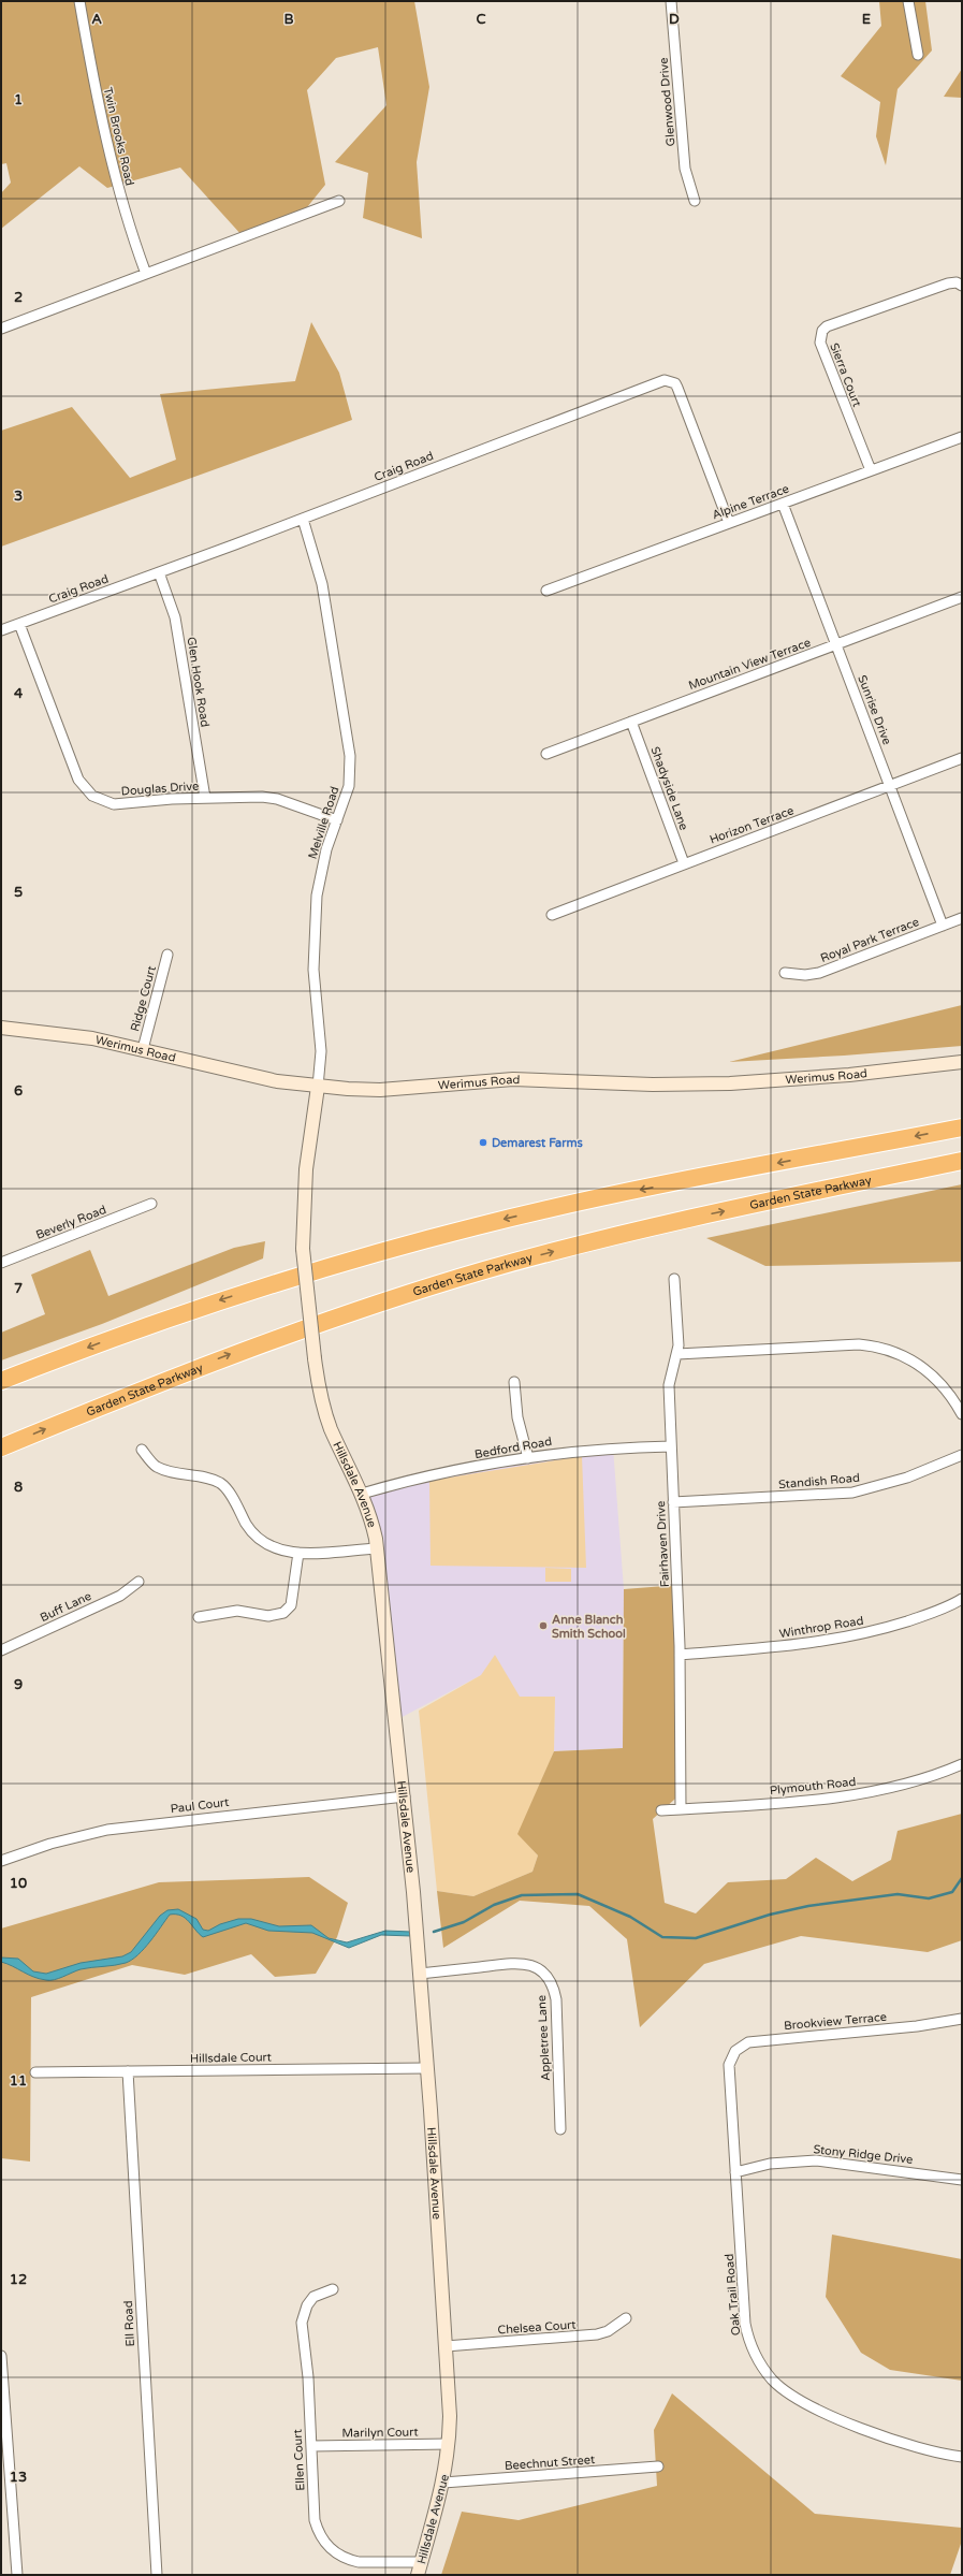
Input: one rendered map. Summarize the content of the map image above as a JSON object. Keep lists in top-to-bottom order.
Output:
{
  "streets": {
    "highway": ["Garden State Parkway"],
    "street": [
      "Glenwood Drive",
      "Twin Brooks Road",
      "Sierra Court",
      "Craig Road",
      "Alpine Terrace",
      "Mountain View Terrace",
      "Glen Hook Road",
      "Sunrise Drive",
      "Douglas Drive",
      "Shadyside Lane",
      "Melville Road",
      "Horizon Terrace",
      "Royal Park Terrace",
      "Ridge Court",
      "Werimus Road",
      "Beverly Road",
      "Bedford Road",
      "Standish Road",
      "Hillsdale Avenue",
      "Fairhaven Drive",
      "Buff Lane",
      "Winthrop Road",
      "Plymouth Road",
      "Paul Court",
      "Brookview Terrace",
      "Appletree Lane",
      "Hillsdale Court",
      "Stony Ridge Drive",
      "Oak Trail Road",
      "Ell Road",
      "Chelsea Court",
      "Marilyn Court",
      "Ellen Court",
      "Beechnut Street"
    ]
  },
  "crossings": [
    ["Sierra Court", "Alpine Terrace"],
    ["Craig Road", "Alpine Terrace"],
    ["Craig Road", "Glen Hook Road"],
    ["Craig Road", "Douglas Drive"],
    ["Craig Road", "Melville Road"],
    ["Alpine Terrace", "Sunrise Drive"],
    ["Mountain View Terrace", "Sunrise Drive"],
    ["Mountain View Terrace", "Shadyside Lane"],
    ["Glen Hook Road", "Douglas Drive"],
    ["Sunrise Drive", "Horizon Terrace"],
    ["Sunrise Drive", "Royal Park Terrace"],
    ["Douglas Drive", "Melville Road"],
    ["Shadyside Lane", "Horizon Terrace"],
    ["Melville Road", "Werimus Road"],
    ["Melville Road", "Hillsdale Avenue"],
    ["Ridge Court", "Werimus Road"],
    ["Werimus Road", "Hillsdale Avenue"],
    ["Bedford Road", "Hillsdale Avenue"],
    ["Bedford Road", "Fairhaven Drive"],
    ["Standish Road", "Fairhaven Drive"],
    ["Hillsdale Avenue", "Paul Court"],
    ["Hillsdale Avenue", "Appletree Lane"],
    ["Hillsdale Avenue", "Hillsdale Court"],
    ["Hillsdale Avenue", "Chelsea Court"],
    ["Hillsdale Avenue", "Marilyn Court"],
    ["Hillsdale Avenue", "Ellen Court"],
    ["Hillsdale Avenue", "Beechnut Street"],
    ["Fairhaven Drive", "Winthrop Road"],
    ["Fairhaven Drive", "Plymouth Road"],
    ["Brookview Terrace", "Oak Trail Road"],
    ["Hillsdale Court", "Ell Road"],
    ["Stony Ridge Drive", "Oak Trail Road"],
    ["Marilyn Court", "Ellen Court"]
  ],
  "places": ["Demarest Farms", "Anne Blanch Smith School"],
  "grid": {
    "columns": [
      "A",
      "B",
      "C",
      "D",
      "E"
    ],
    "rows": [
      "1",
      "2",
      "3",
      "4",
      "5",
      "6",
      "7",
      "8",
      "9",
      "10",
      "11",
      "12",
      "13"
    ]
  }
}
